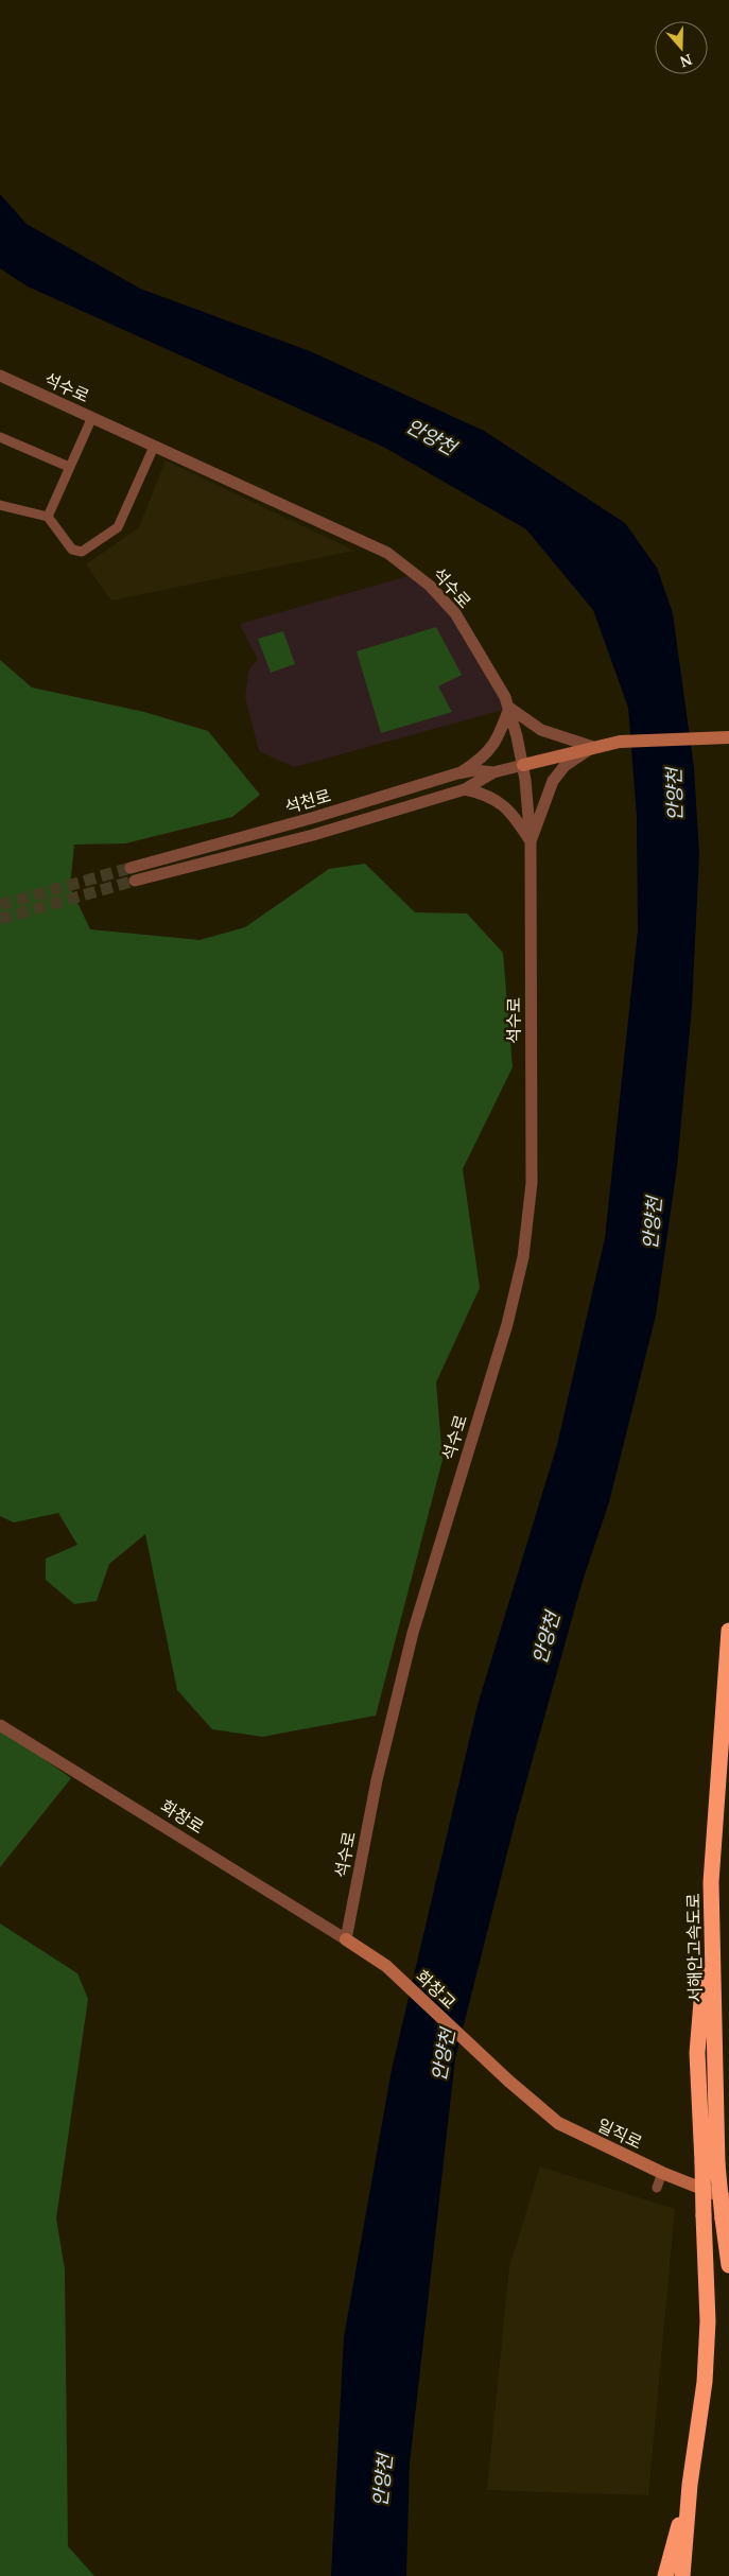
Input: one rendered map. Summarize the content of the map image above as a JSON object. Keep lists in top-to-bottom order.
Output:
{
  "streets": {
    "highway": ["서해안고속도로"],
    "main road": ["석천로", "화창교", "일직로"],
    "street": ["석수로", "화창로"]
  },
  "crossings": [
    ["석수로", "석천로"],
    ["석수로", "화창로"],
    ["석수로", "화창교"],
    ["화창로", "화창교"],
    ["화창교", "일직로"]
  ],
  "water": ["안양천"],
  "north": "bottom"
}
